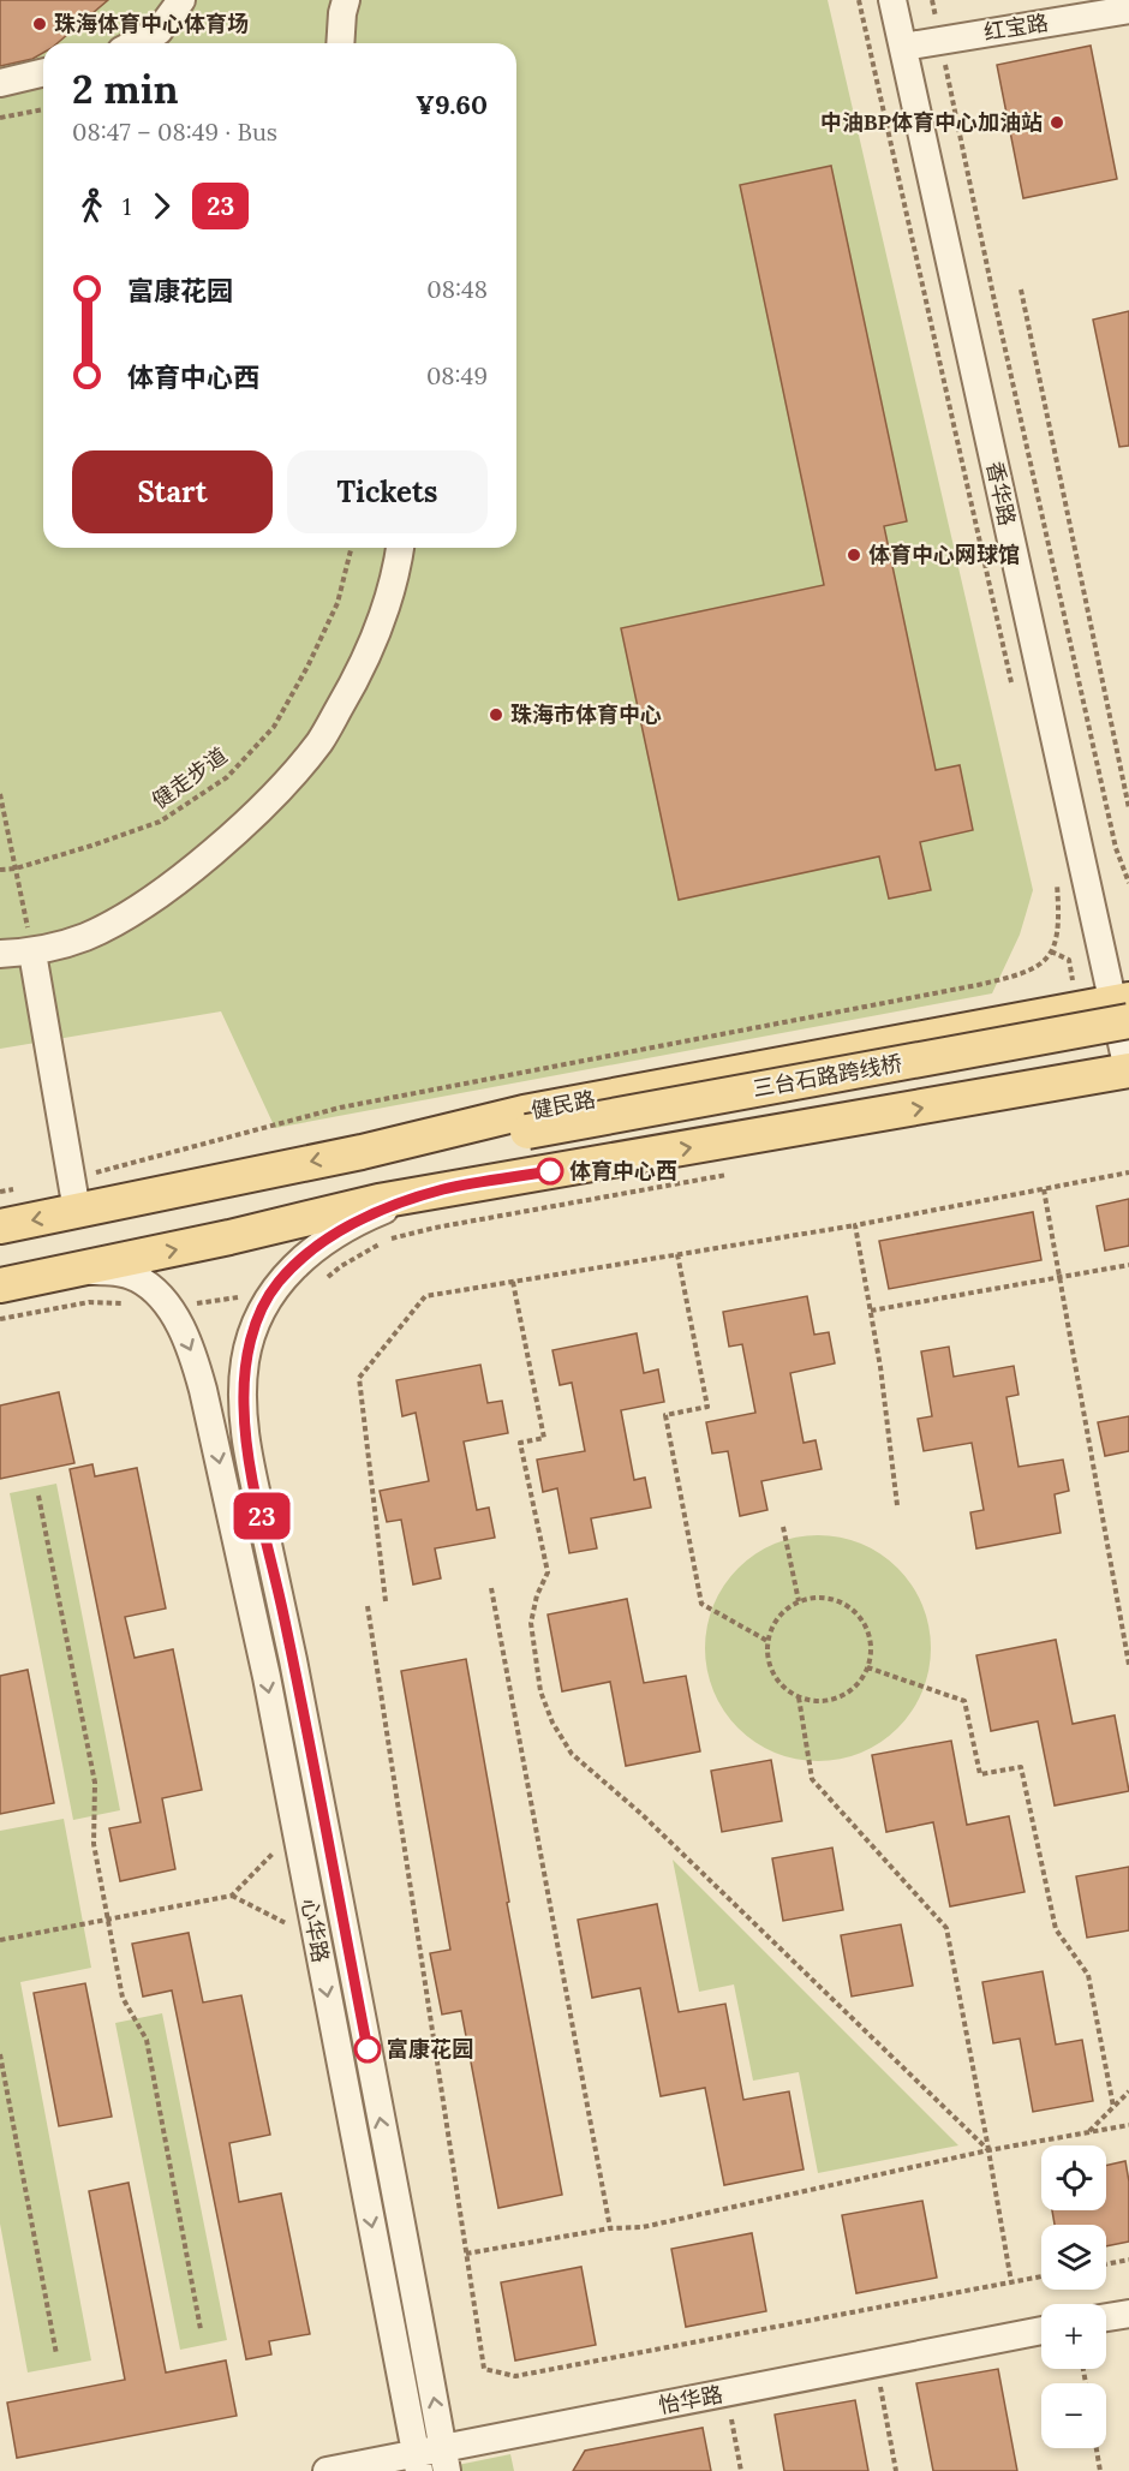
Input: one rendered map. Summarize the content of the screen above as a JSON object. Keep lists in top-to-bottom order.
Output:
{
  "streets": {
    "main road": ["三台石路跨线桥", "健民路"],
    "street": [
      "红宝路",
      "香华路",
      "心华路",
      "怡华路"
    ],
    "path": ["健走步道"]
  },
  "crossings": [
    ["红宝路", "香华路"],
    ["香华路", "三台石路跨线桥"],
    ["香华路", "健民路"],
    ["三台石路跨线桥", "健民路"],
    ["心华路", "怡华路"]
  ],
  "places": [
    "珠海体育中心体育场",
    "中油BP体育中心加油站",
    "体育中心网球馆",
    "珠海市体育中心",
    "体育中心西",
    "富康花园"
  ],
  "lines": ["bus line 23"],
  "page": {
    "on_map": "23",
    "heading": ["2 min", "08:47 – 08:49 · Bus", "¥9.60"],
    "legs": ["1", "23"],
    "list": [
      {
        "name": "富康花园",
        "value": "08:48"
      },
      {
        "name": "体育中心西",
        "value": "08:49"
      }
    ],
    "buttons": ["Start", "Tickets"],
    "map_buttons": ["+", "−"]
  }
}
